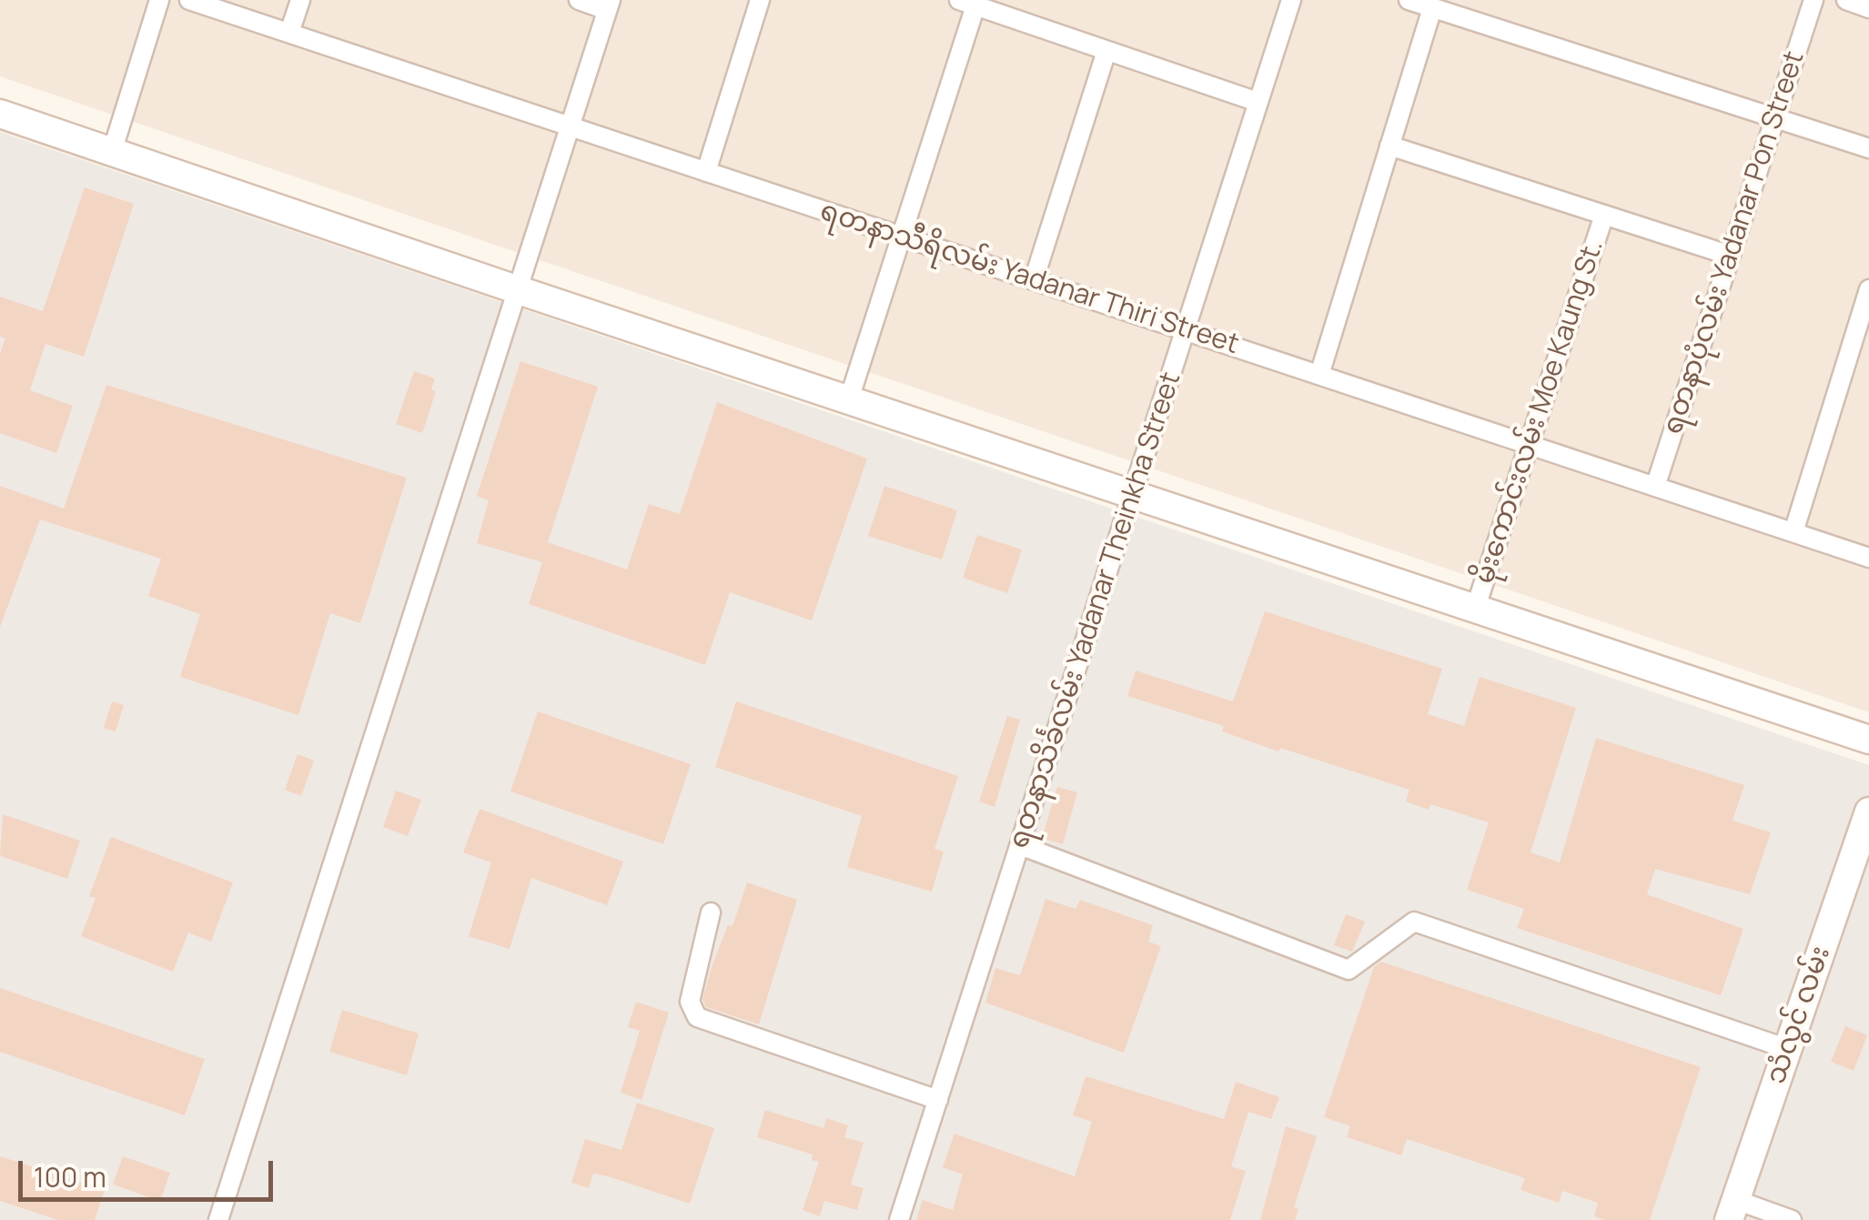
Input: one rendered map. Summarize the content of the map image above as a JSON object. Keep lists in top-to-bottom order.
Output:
{
  "streets": {
    "street": [
      "ရတနာပုံလမ်း Yadanar Pon Street",
      "ရတနာသီရိလမ်း Yadanar Thiri Street",
      "မိုးကောင်းလမ်း Moe Kaung St.",
      "ရတနာသိင်္ခလမ်း Yadanar Theinkha Street",
      "သံလွင် လမ်း"
    ]
  },
  "crossings": [
    ["ရတနာပုံလမ်း Yadanar Pon Street", "ရတနာသီရိလမ်း Yadanar Thiri Street"],
    ["ရတနာသီရိလမ်း Yadanar Thiri Street", "မိုးကောင်းလမ်း Moe Kaung St."],
    ["ရတနာသီရိလမ်း Yadanar Thiri Street", "ရတနာသိင်္ခလမ်း Yadanar Theinkha Street"]
  ],
  "scale_bar": "100 m"
}
